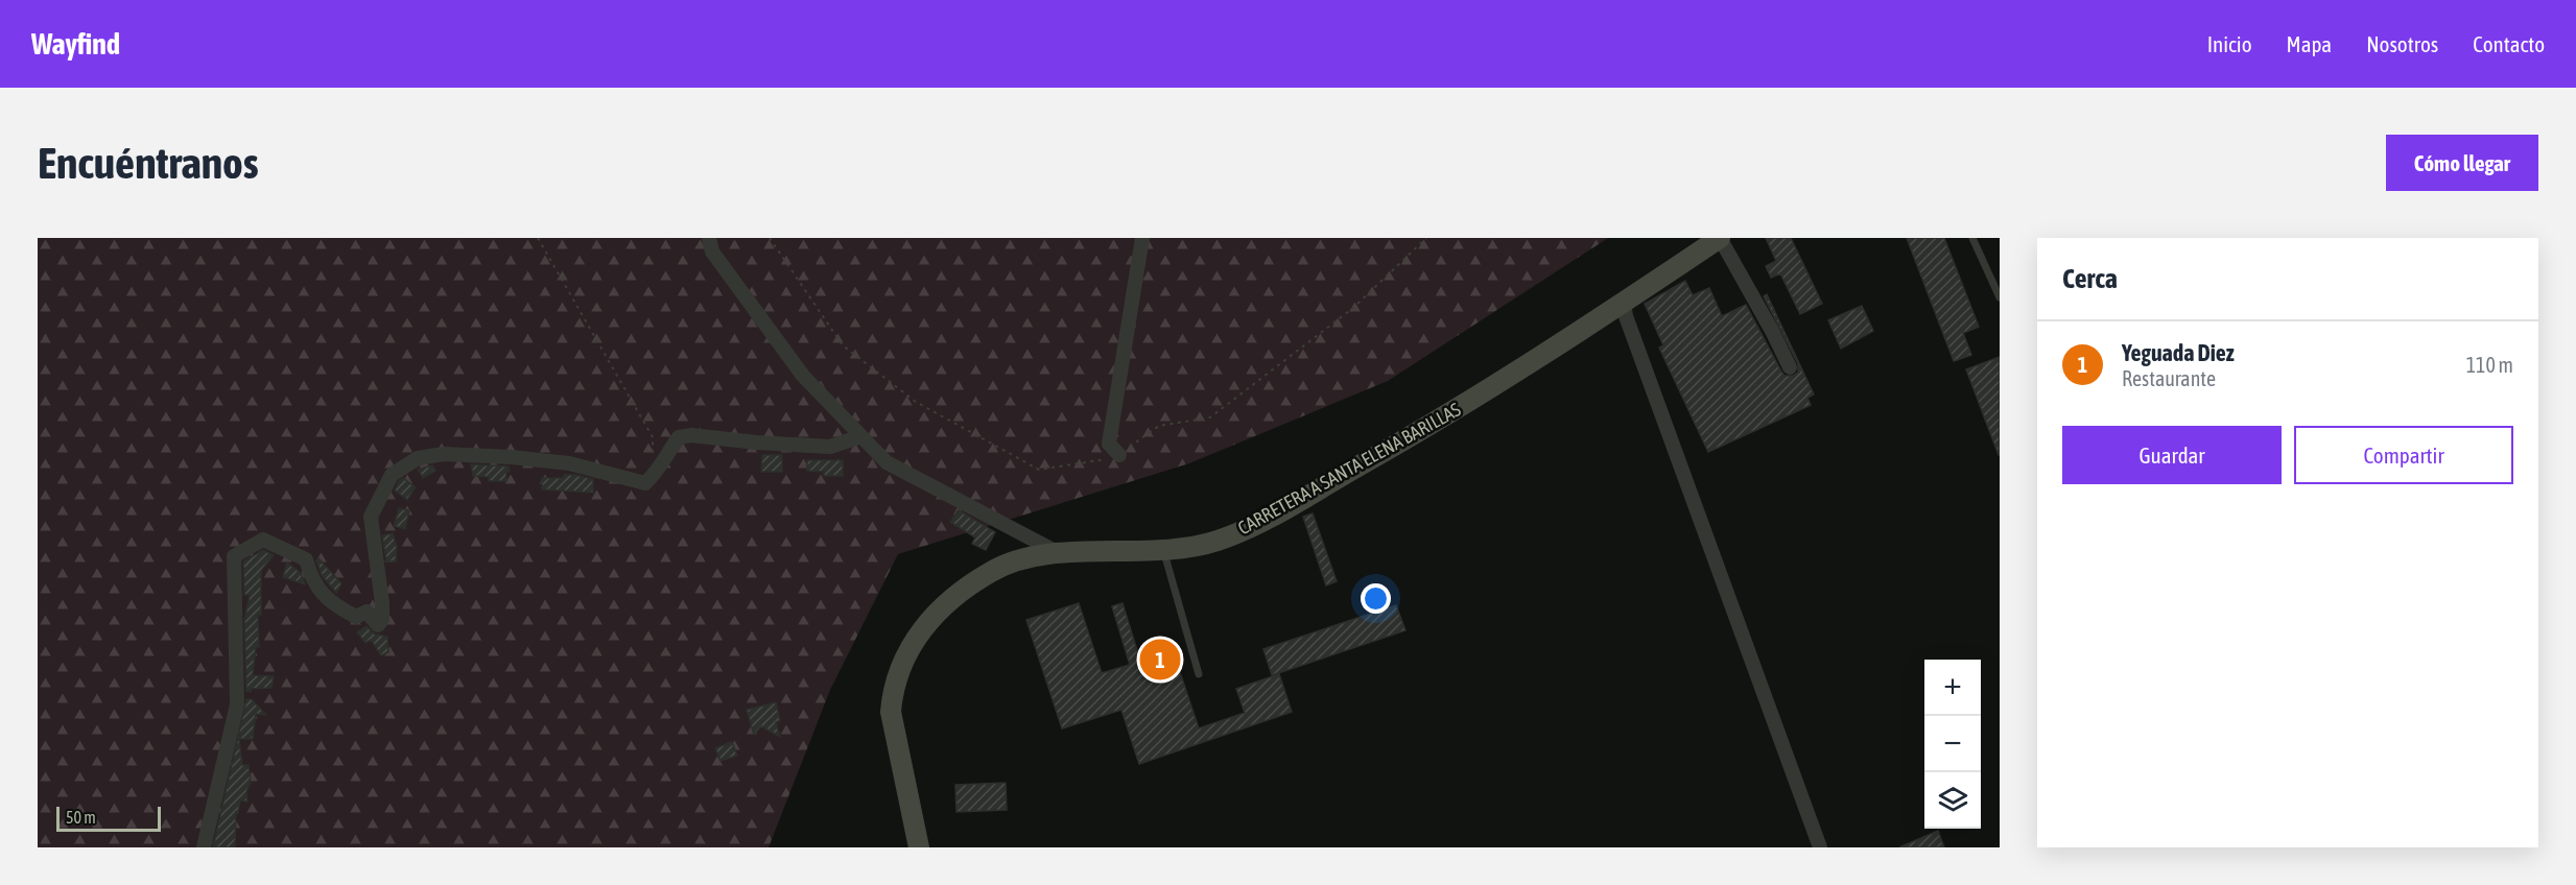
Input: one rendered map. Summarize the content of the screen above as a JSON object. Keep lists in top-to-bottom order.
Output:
{
  "streets": {
    "main road": ["CARRETERA A SANTA ELENA BARILLAS"]
  },
  "scale_bar": "50 m",
  "page": {
    "header": "Wayfind",
    "nav": [
      "Inicio",
      "Mapa",
      "Nosotros",
      "Contacto"
    ],
    "buttons": [
      "Cómo llegar",
      ["Guardar", "Compartir"]
    ],
    "title": "Encuéntranos",
    "heading": "Cerca",
    "list": [
      {
        "mark": "1",
        "name": "Yeguada Diez",
        "note": "Restaurante",
        "value": "110 m"
      }
    ],
    "pins": "1",
    "map_buttons": ["+", "−"],
    "scale": "50 m"
  }
}
